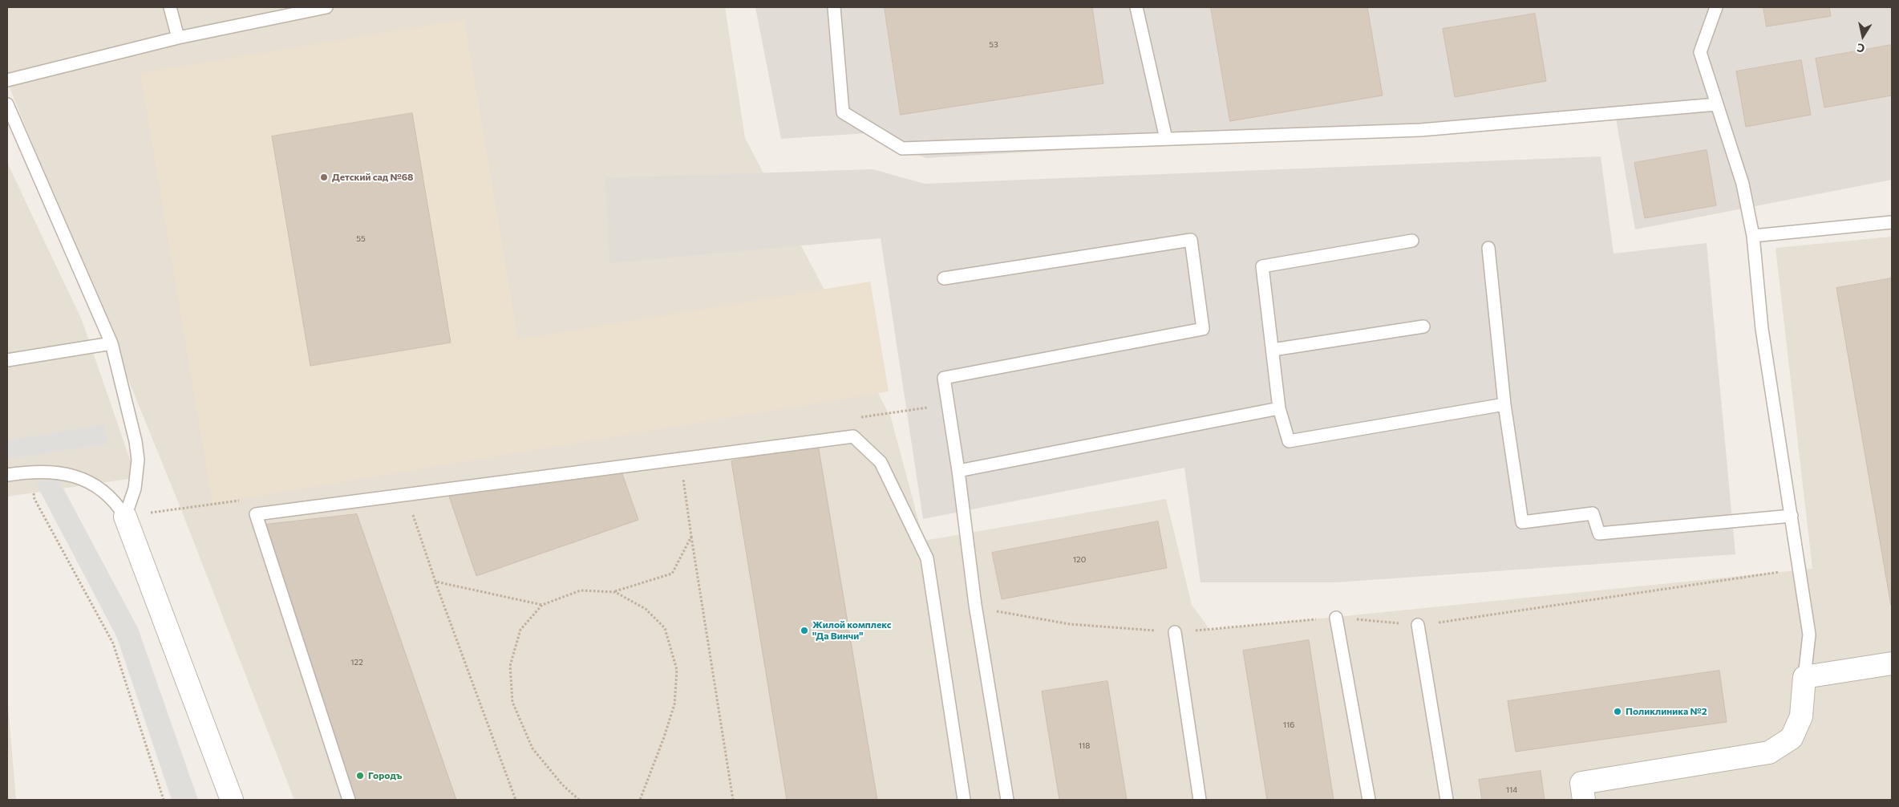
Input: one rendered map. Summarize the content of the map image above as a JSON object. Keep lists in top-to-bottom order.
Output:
{
  "places": [
    "Детский сад №68",
    "Жилой комплекс \"Да Винчи\"",
    "Поликлиника №2",
    "Городъ"
  ],
  "house_numbers": [
    "53",
    "55",
    "120",
    "122",
    "116",
    "118",
    "114"
  ],
  "north": "bottom"
}
